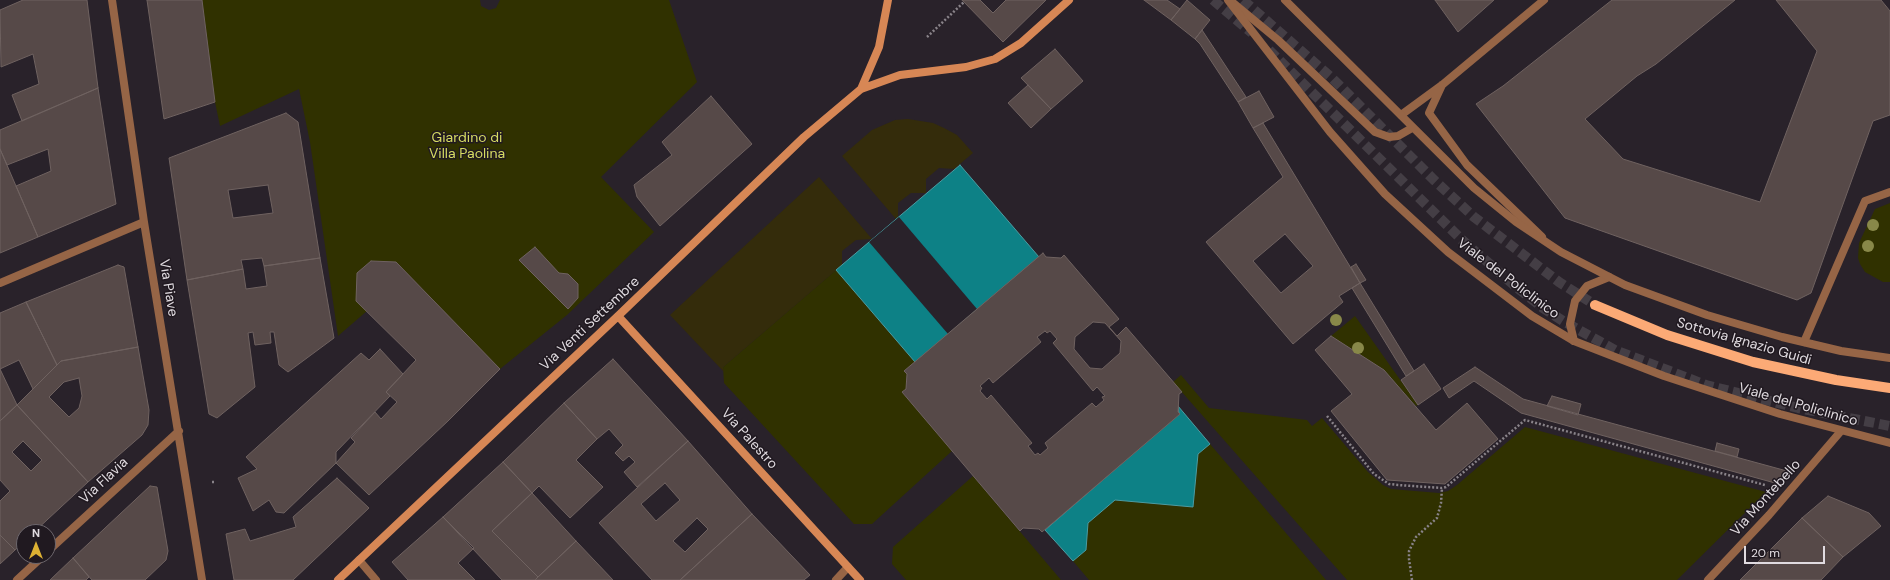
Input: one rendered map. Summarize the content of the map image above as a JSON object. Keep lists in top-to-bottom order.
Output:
{
  "streets": {
    "main road": ["Via Venti Settembre", "Sottovia Ignazio Guidi", "Via Palestro"],
    "street": [
      "Viale del Policlinico",
      "Via Piave",
      "Via Flavia",
      "Via Montebello"
    ]
  },
  "crossings": [
    ["Viale del Policlinico", "Via Montebello"],
    ["Via Piave", "Via Flavia"],
    ["Via Venti Settembre", "Via Palestro"]
  ],
  "parks": ["Giardino di Villa Paolina"],
  "scale_bar": "20 m",
  "north": "top"
}
